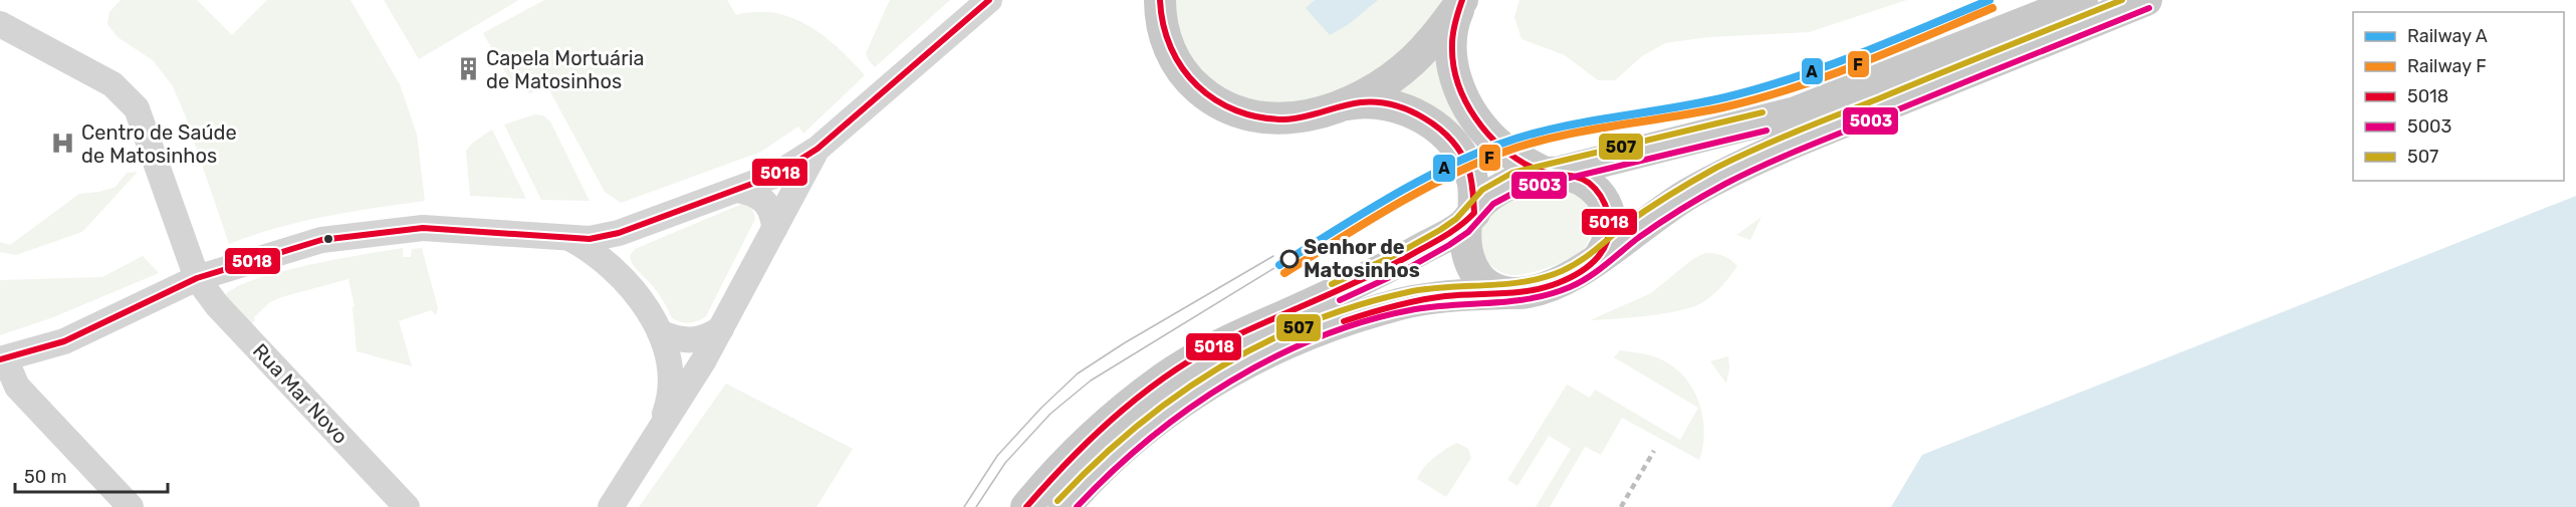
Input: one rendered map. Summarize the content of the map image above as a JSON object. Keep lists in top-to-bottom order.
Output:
{
  "streets": {
    "street": ["Rua Mar Novo"]
  },
  "places": {
    "building": ["Capela Mortuária de Matosinhos"],
    "hospital": ["Centro de Saúde de Matosinhos"],
    "other": ["Senhor de Matosinhos"]
  },
  "lines": [
    "rail line A",
    "transit line 5018",
    "transit line 507",
    "rail line F",
    "transit line 5003"
  ],
  "legend": [
    "Railway A",
    "Railway F",
    "5018",
    "5003",
    "507"
  ],
  "scale_bar": "50 m"
}
